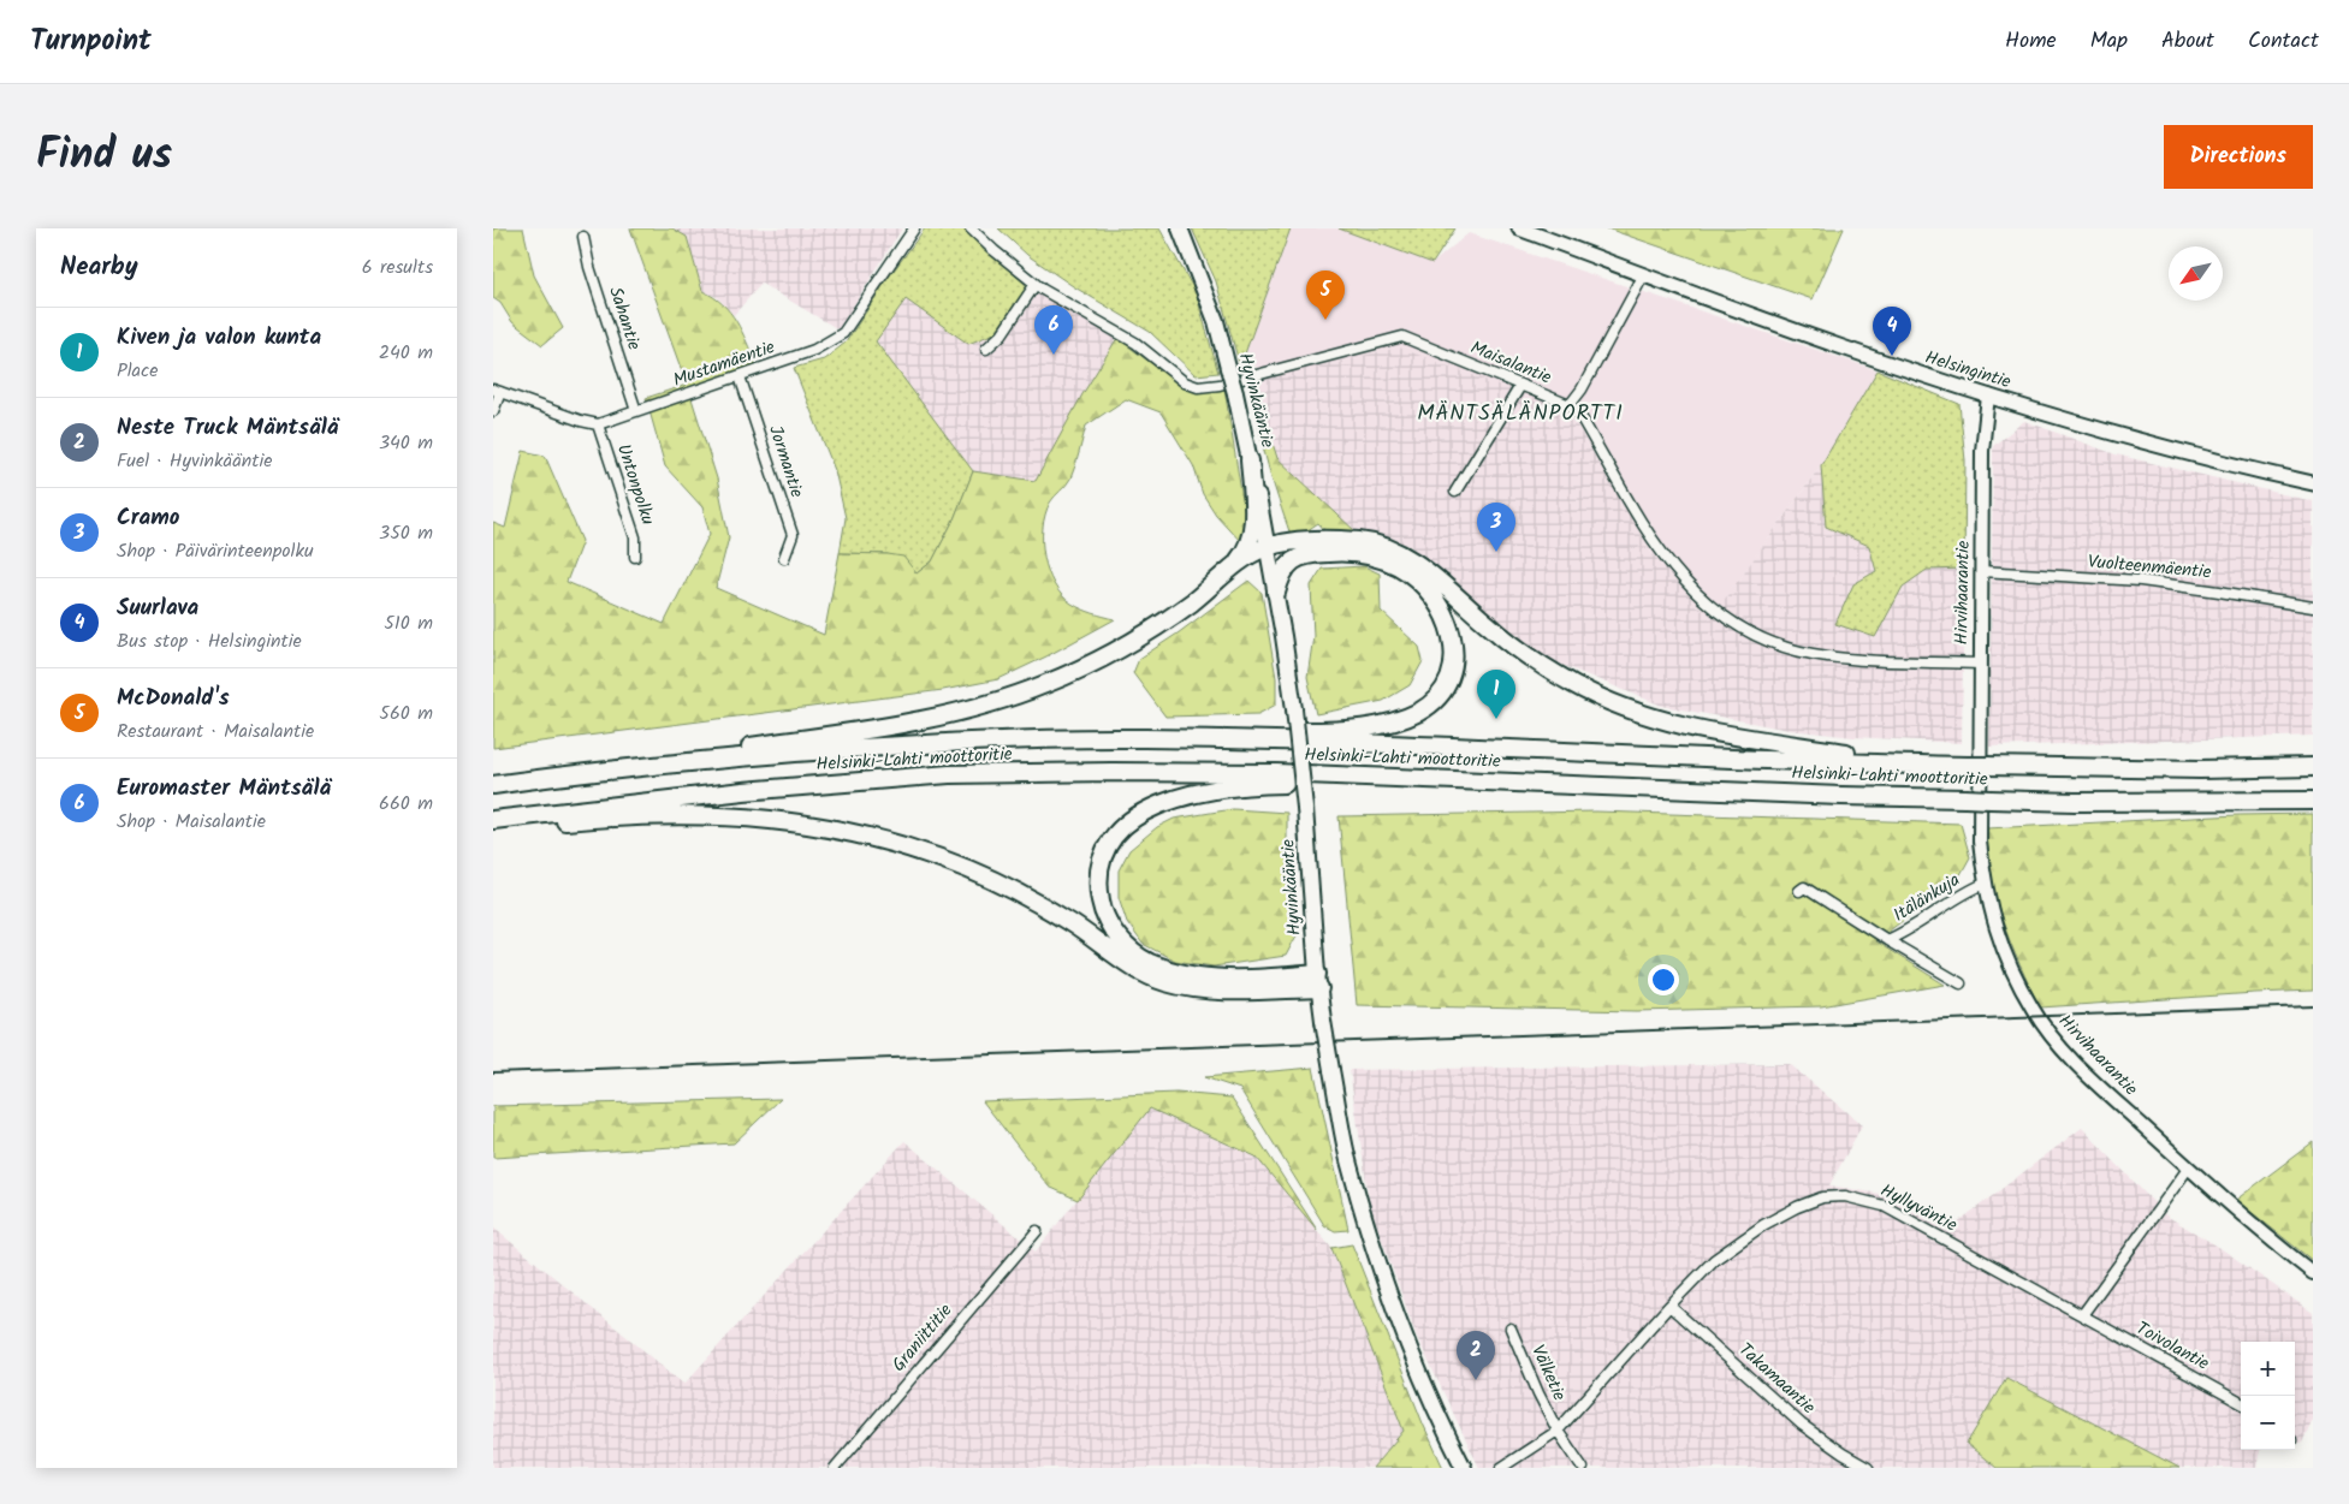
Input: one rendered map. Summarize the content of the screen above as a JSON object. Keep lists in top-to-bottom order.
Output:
{
  "streets": {
    "highway": ["Hyvinkääntie", "Helsinki-Lahti moottoritie"],
    "main road": ["Helsingintie"],
    "street": [
      "Sahantie",
      "Maisalantie",
      "Mustamäentie",
      "Jormantie",
      "Untonpolku",
      "Vuolteenmäentie",
      "Hirvihaarantie",
      "Itälänkuja",
      "Hyllyväntie",
      "Graniittitie",
      "Toivolantie",
      "Välketie",
      "Takamaantie"
    ]
  },
  "crossings": [
    ["Sahantie", "Mustamäentie"],
    ["Mustamäentie", "Jormantie"],
    ["Mustamäentie", "Untonpolku"],
    ["Helsingintie", "Hirvihaarantie"],
    ["Vuolteenmäentie", "Hirvihaarantie"],
    ["Hirvihaarantie", "Itälänkuja"],
    ["Hyllyväntie", "Toivolantie"],
    ["Hyllyväntie", "Välketie"],
    ["Hyllyväntie", "Takamaantie"]
  ],
  "districts": ["MÄNTSÄLÄNPORTTI"],
  "north": "bottom left",
  "page": {
    "header": "Turnpoint",
    "nav": [
      "Home",
      "Map",
      "About",
      "Contact"
    ],
    "title": "Find us",
    "buttons": "Directions",
    "heading": ["Nearby", "6 results"],
    "pins": [
      "5",
      "6",
      "4",
      "3",
      "1",
      "2"
    ],
    "list": [
      {
        "mark": "1",
        "name": "Kiven ja valon kunta",
        "note": "Place",
        "value": "240 m"
      },
      {
        "mark": "2",
        "name": "Neste Truck Mäntsälä",
        "note": "Fuel · Hyvinkääntie",
        "value": "340 m"
      },
      {
        "mark": "3",
        "name": "Cramo",
        "note": "Shop · Päivärinteenpolku",
        "value": "350 m"
      },
      {
        "mark": "4",
        "name": "Suurlava",
        "note": "Bus stop · Helsingintie",
        "value": "510 m"
      },
      {
        "mark": "5",
        "name": "McDonald's",
        "note": "Restaurant · Maisalantie",
        "value": "560 m"
      },
      {
        "mark": "6",
        "name": "Euromaster Mäntsälä",
        "note": "Shop · Maisalantie",
        "value": "660 m"
      }
    ],
    "map_buttons": ["+", "−"]
  }
}
